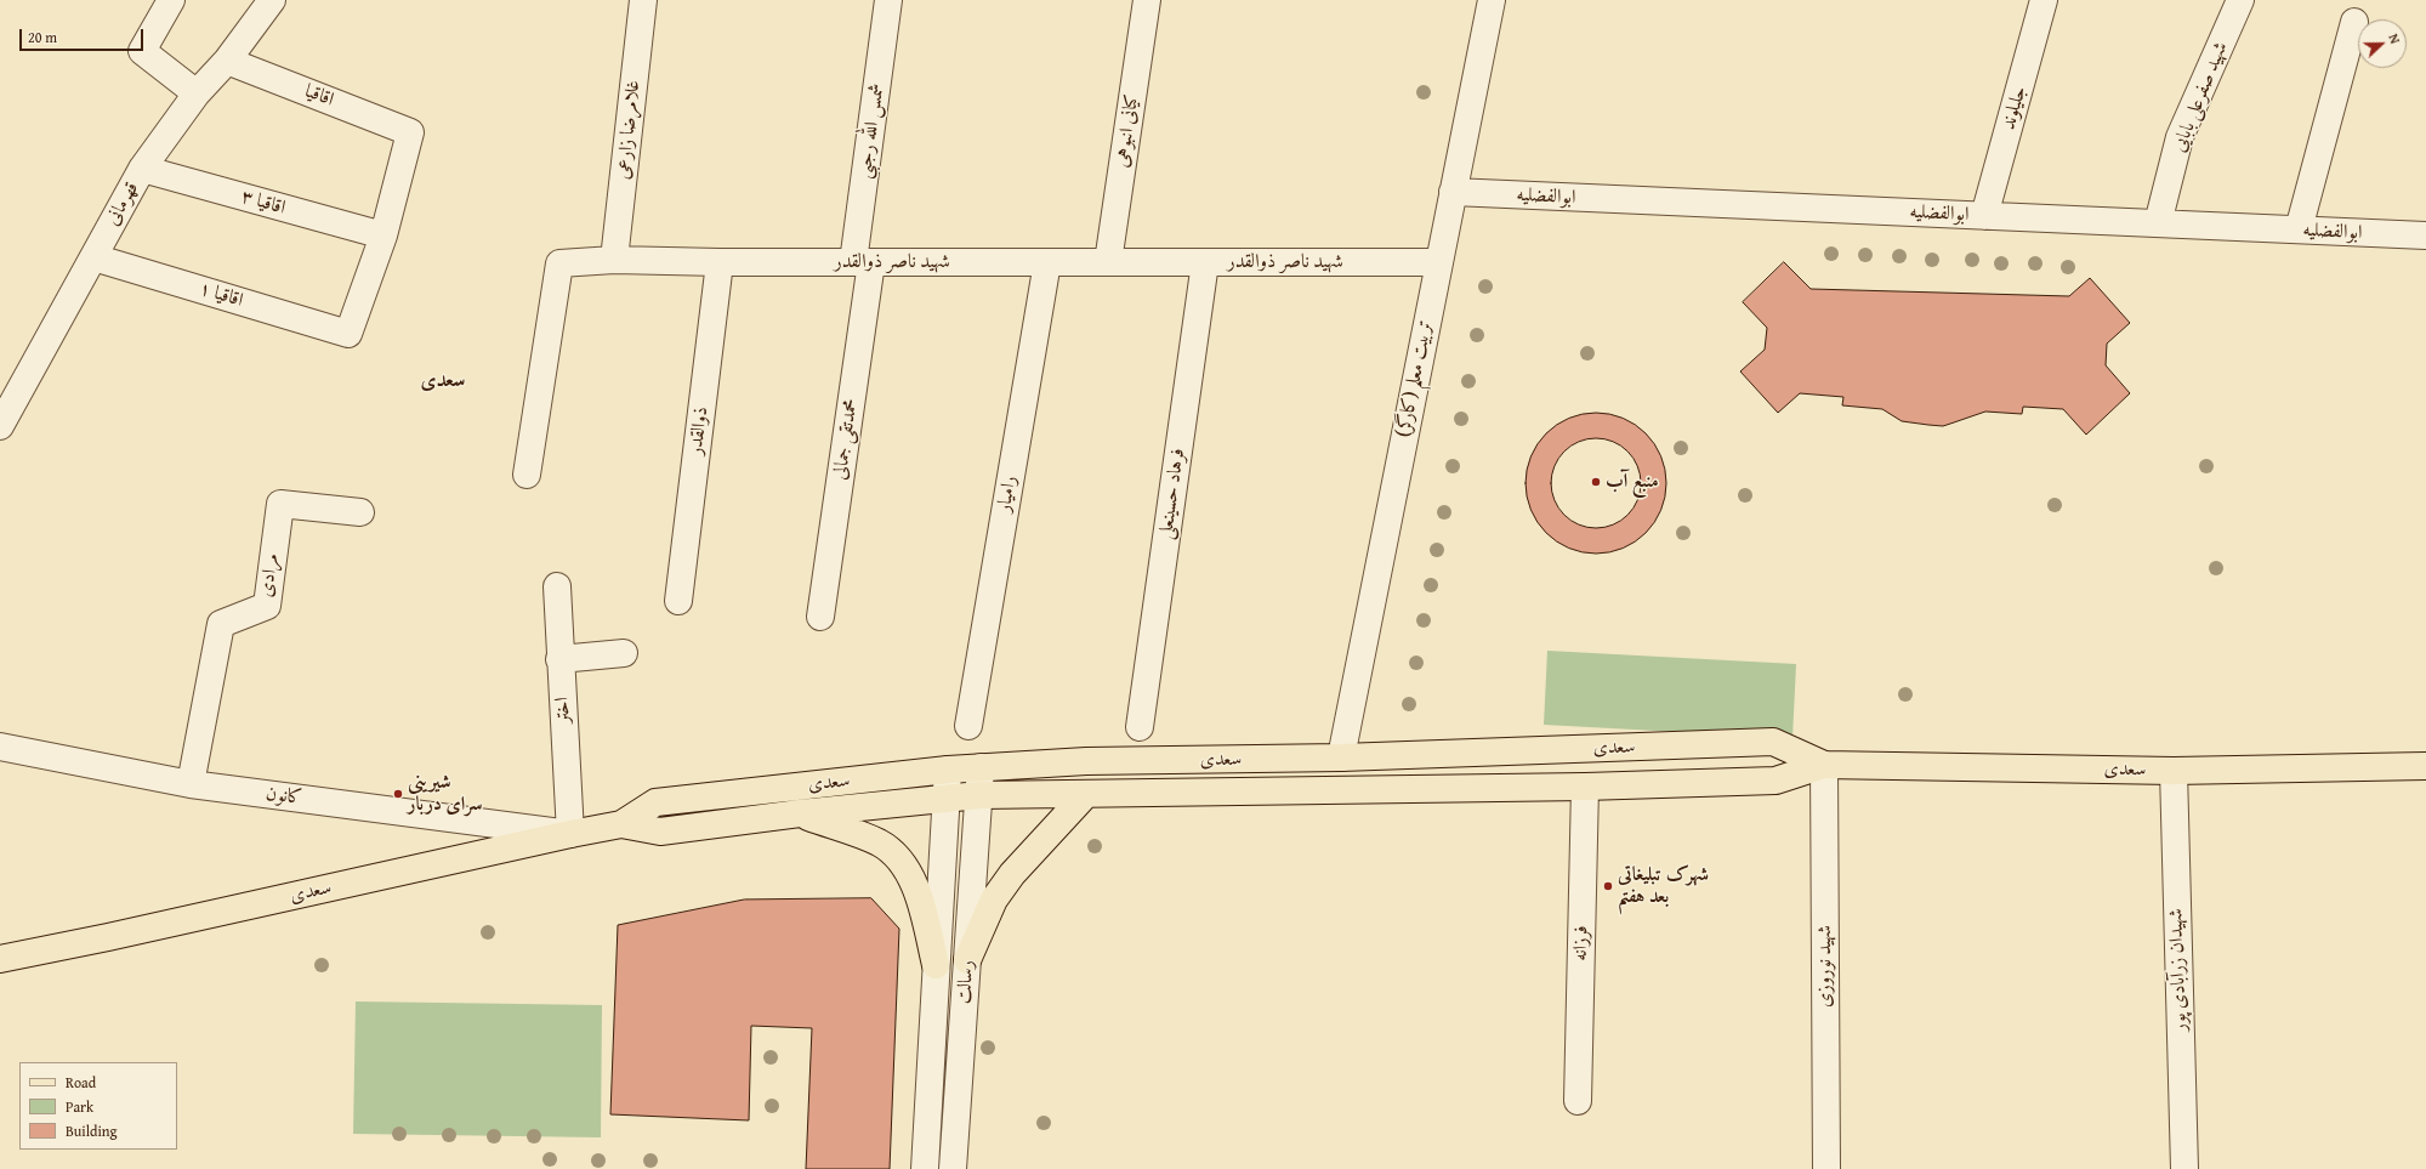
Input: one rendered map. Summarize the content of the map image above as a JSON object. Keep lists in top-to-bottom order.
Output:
{
  "streets": {
    "main road": ["سعدی"],
    "street": [
      "اقاقیا",
      "شهید صفرعلی بابایی",
      "جلیلوند",
      "غلامرضا زارعی",
      "شمس الله رجبی",
      "کیانی انبوهی",
      "ابوالفضلیه",
      "اقاقیا ۳",
      "قهرمانی",
      "شهید ناصر ذوالقدر",
      "اقاقیا ۱",
      "تربیت معلم (کارگر)",
      "ذوالقدر",
      "محمدتقی جمالی",
      "رامیار",
      "فرهاد حسینعلی",
      "مرادی",
      "اختر",
      "کانون",
      "فرزانه",
      "شهید نوروزی",
      "شهیدان زرآبادی پور",
      "رسالت"
    ]
  },
  "crossings": [
    ["اقاقیا", "اقاقیا ۳"],
    ["اقاقیا", "قهرمانی"],
    ["اقاقیا", "اقاقیا ۱"],
    ["شهید صفرعلی بابایی", "ابوالفضلیه"],
    ["جلیلوند", "ابوالفضلیه"],
    ["غلامرضا زارعی", "شهید ناصر ذوالقدر"],
    ["شمس الله رجبی", "شهید ناصر ذوالقدر"],
    ["شمس الله رجبی", "محمدتقی جمالی"],
    ["کیانی انبوهی", "شهید ناصر ذوالقدر"],
    ["ابوالفضلیه", "تربیت معلم (کارگر)"],
    ["اقاقیا ۳", "قهرمانی"],
    ["اقاقیا ۳", "اقاقیا ۱"],
    ["قهرمانی", "اقاقیا ۱"],
    ["شهید ناصر ذوالقدر", "تربیت معلم (کارگر)"],
    ["شهید ناصر ذوالقدر", "ذوالقدر"],
    ["شهید ناصر ذوالقدر", "محمدتقی جمالی"],
    ["شهید ناصر ذوالقدر", "رامیار"],
    ["شهید ناصر ذوالقدر", "فرهاد حسینعلی"],
    ["تربیت معلم (کارگر)", "سعدی"],
    ["مرادی", "کانون"],
    ["اختر", "سعدی"],
    ["اختر", "کانون"],
    ["سعدی", "کانون"],
    ["سعدی", "فرزانه"],
    ["سعدی", "شهید نوروزی"],
    ["سعدی", "شهیدان زرآبادی پور"],
    ["سعدی", "رسالت"]
  ],
  "districts": ["سعدی"],
  "places": ["منبع آب", "شیرینی سرای دربار", "شهرک تبلیغاتی بعد هفتم"],
  "legend": ["Road", "Park", "Building"],
  "scale_bar": "20 m",
  "north": "right"
}
